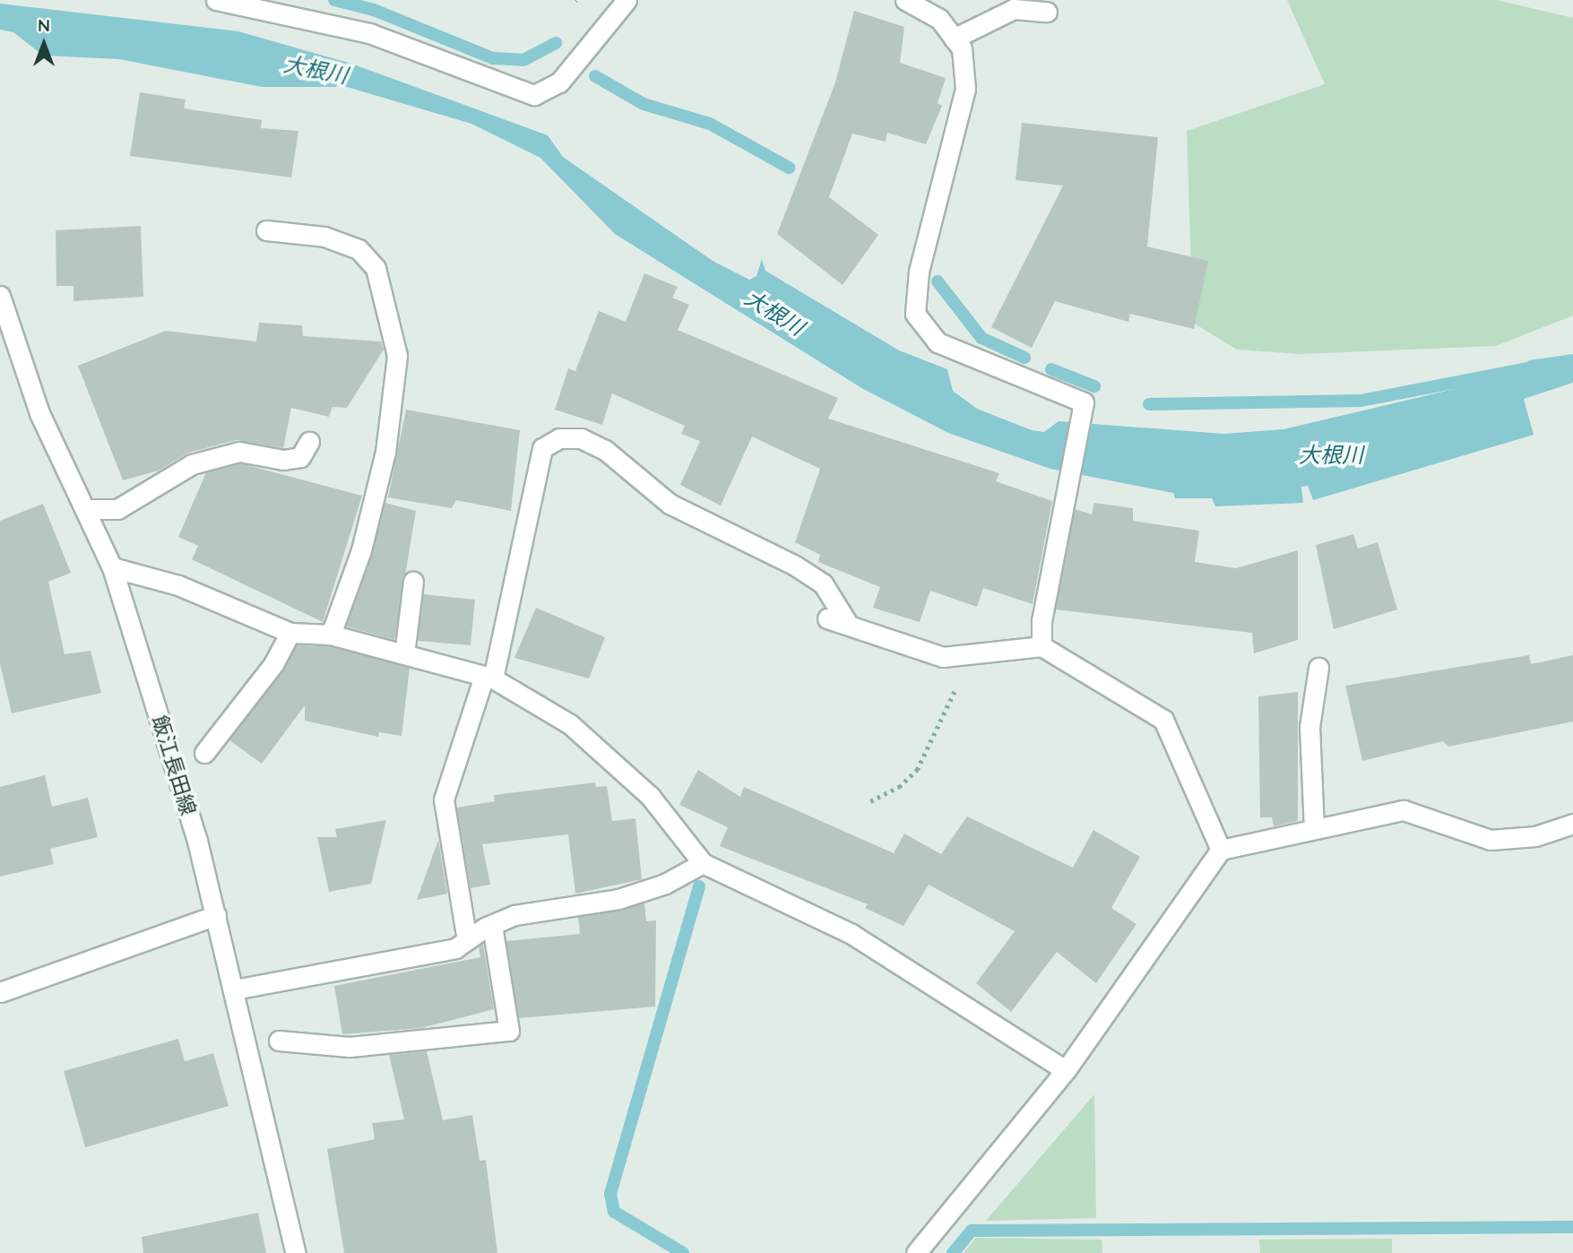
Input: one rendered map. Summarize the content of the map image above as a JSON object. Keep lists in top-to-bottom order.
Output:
{
  "streets": {
    "street": ["飯江長田線"]
  },
  "water": ["大根川"],
  "north": "top"
}
